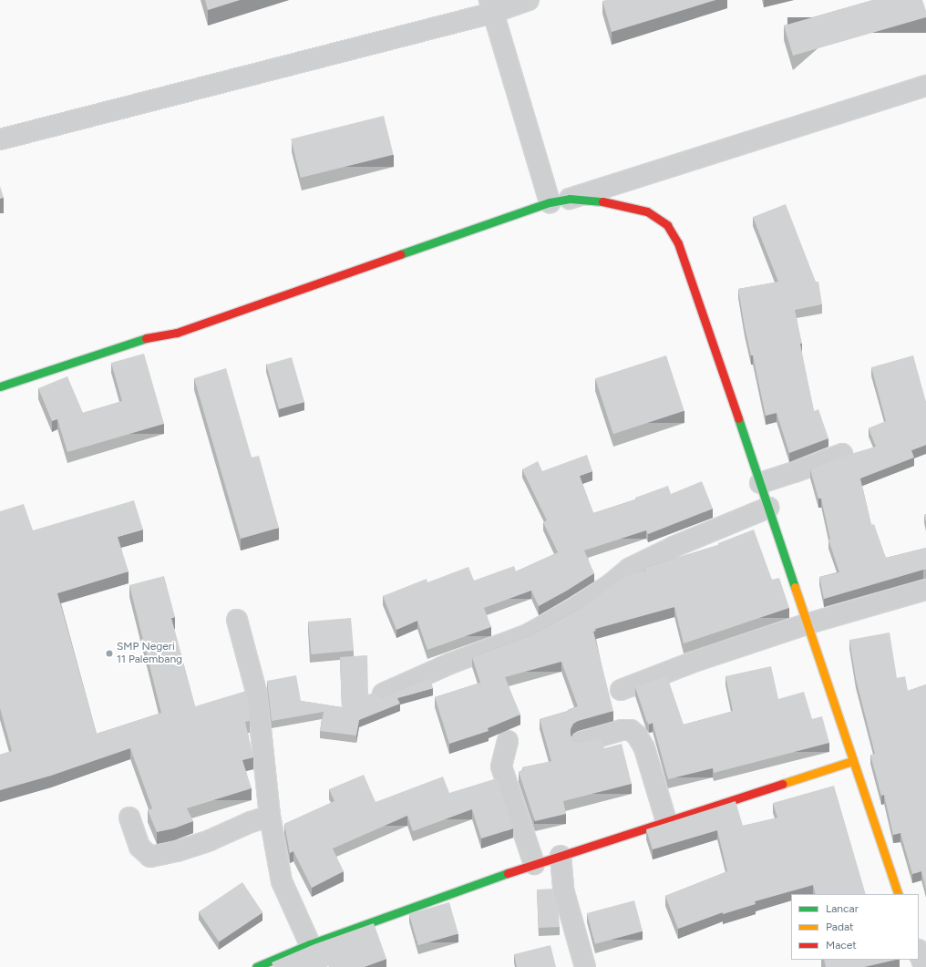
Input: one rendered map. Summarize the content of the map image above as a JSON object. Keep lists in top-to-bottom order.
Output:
{
  "places": ["SMP Negeri 11 Palembang"],
  "legend": ["Lancar", "Padat", "Macet"]
}
